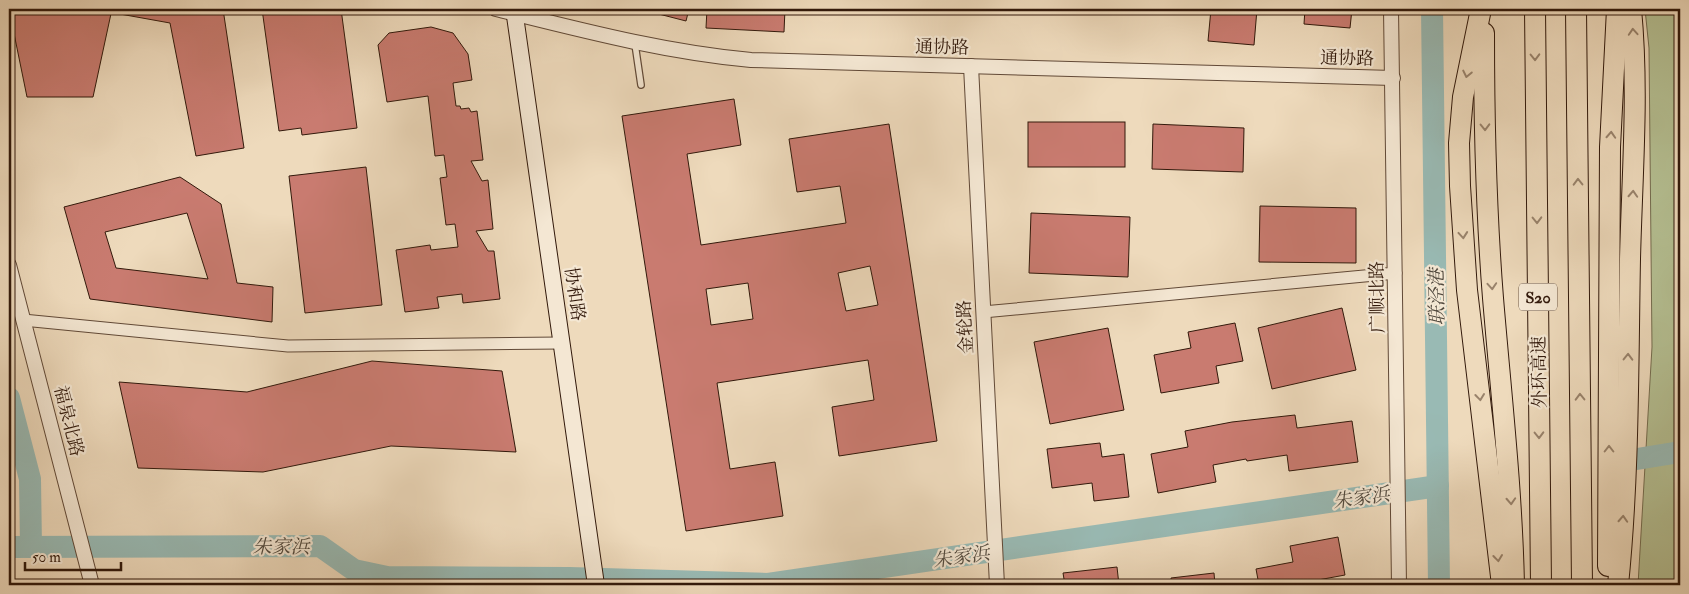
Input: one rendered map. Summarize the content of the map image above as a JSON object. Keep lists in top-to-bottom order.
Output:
{
  "streets": {
    "highway": ["S20", "外环高速"],
    "main road": ["协和路"],
    "street": [
      "通协路",
      "广顺北路",
      "金轮路",
      "福泉北路"
    ]
  },
  "crossings": [
    ["通协路", "协和路"],
    ["通协路", "广顺北路"],
    ["通协路", "金轮路"]
  ],
  "water": ["联泾港", "朱家浜"],
  "scale_bar": "50 m"
}
